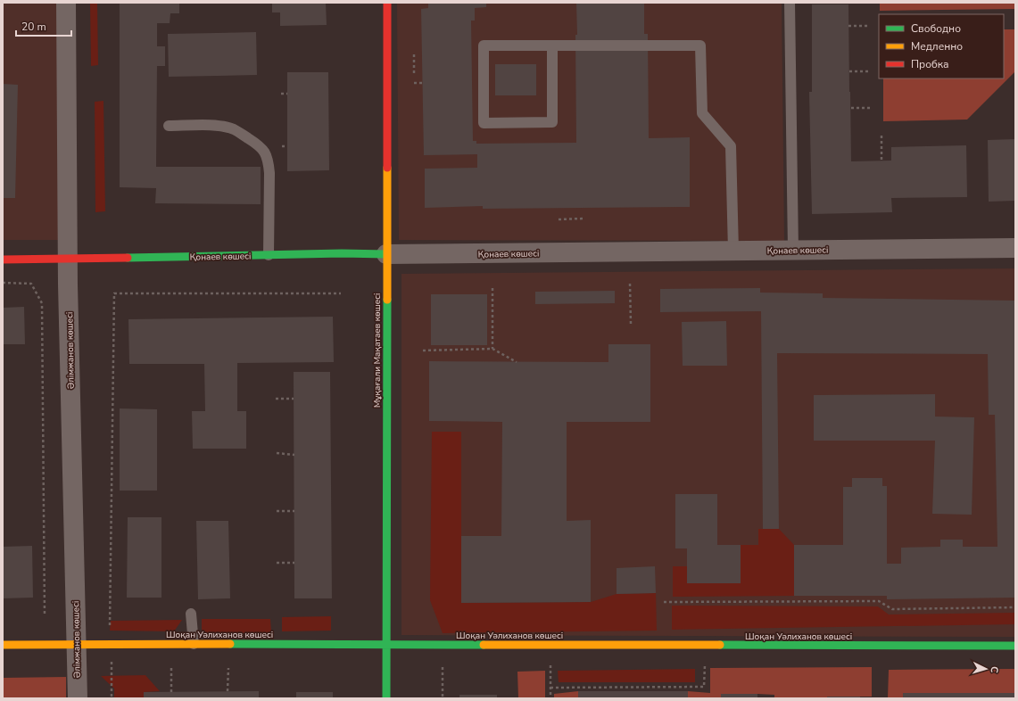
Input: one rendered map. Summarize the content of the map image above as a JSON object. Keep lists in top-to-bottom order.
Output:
{
  "streets": {
    "street": [
      "Қонаев көшесі",
      "Әлімжанов көшесі",
      "Мұқағали Мақатаев көшесі",
      "Шоқан Уәлиханов көшесі"
    ]
  },
  "crossings": [
    ["Қонаев көшесі", "Әлімжанов көшесі"],
    ["Қонаев көшесі", "Мұқағали Мақатаев көшесі"],
    ["Әлімжанов көшесі", "Шоқан Уәлиханов көшесі"],
    ["Мұқағали Мақатаев көшесі", "Шоқан Уәлиханов көшесі"]
  ],
  "legend": ["Свободно", "Медленно", "Пробка"],
  "scale_bar": "20 m",
  "north": "right"
}
